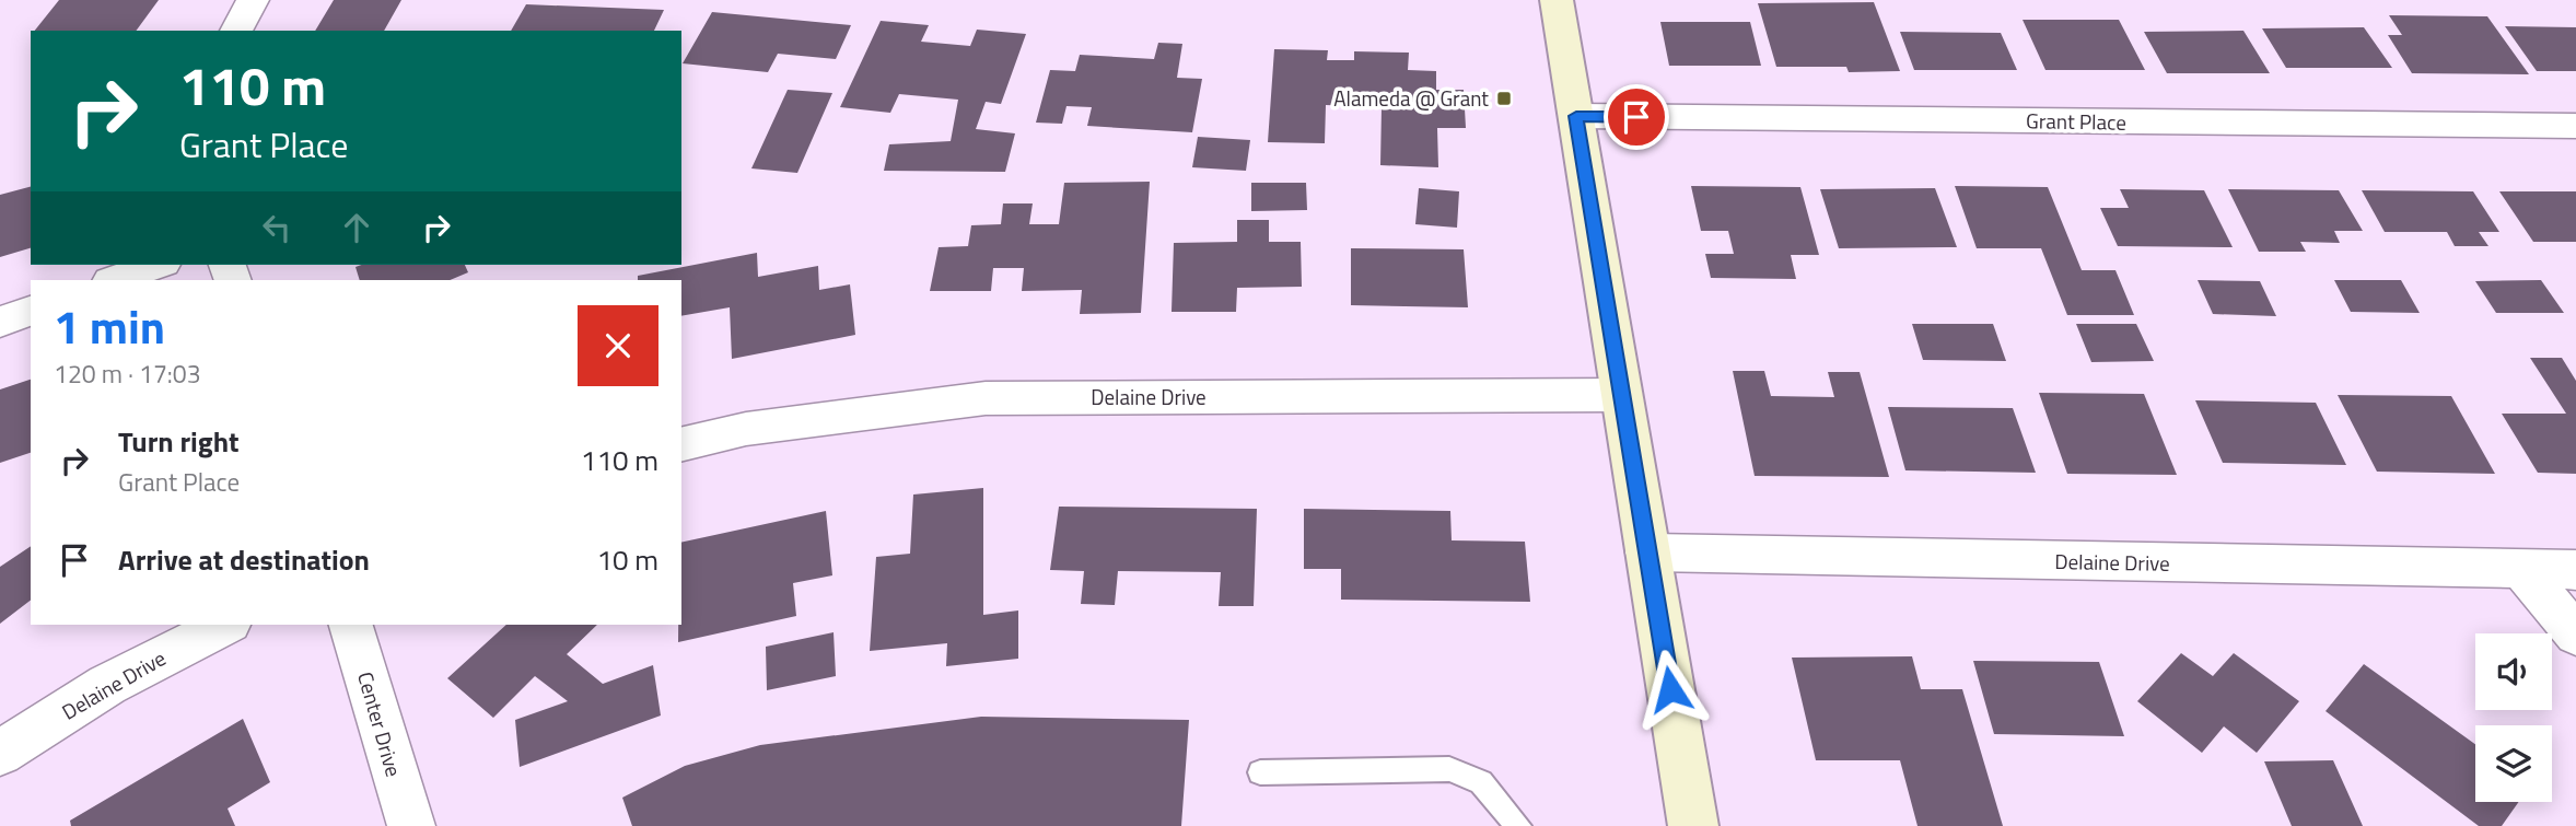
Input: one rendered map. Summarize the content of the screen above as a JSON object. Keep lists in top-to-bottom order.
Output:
{
  "streets": {
    "street": ["Grant Place", "Delaine Drive", "Center Drive"]
  },
  "places": {
    "transit": ["Alameda @ Grant"]
  },
  "page": {
    "turn": ["110 m", "Grant Place"],
    "heading": ["1 min", "120 m · 17:03"],
    "list": [
      {
        "name": "Turn right",
        "note": "Grant Place",
        "value": "110 m"
      },
      {
        "name": "Arrive at destination",
        "value": "10 m"
      }
    ]
  }
}
